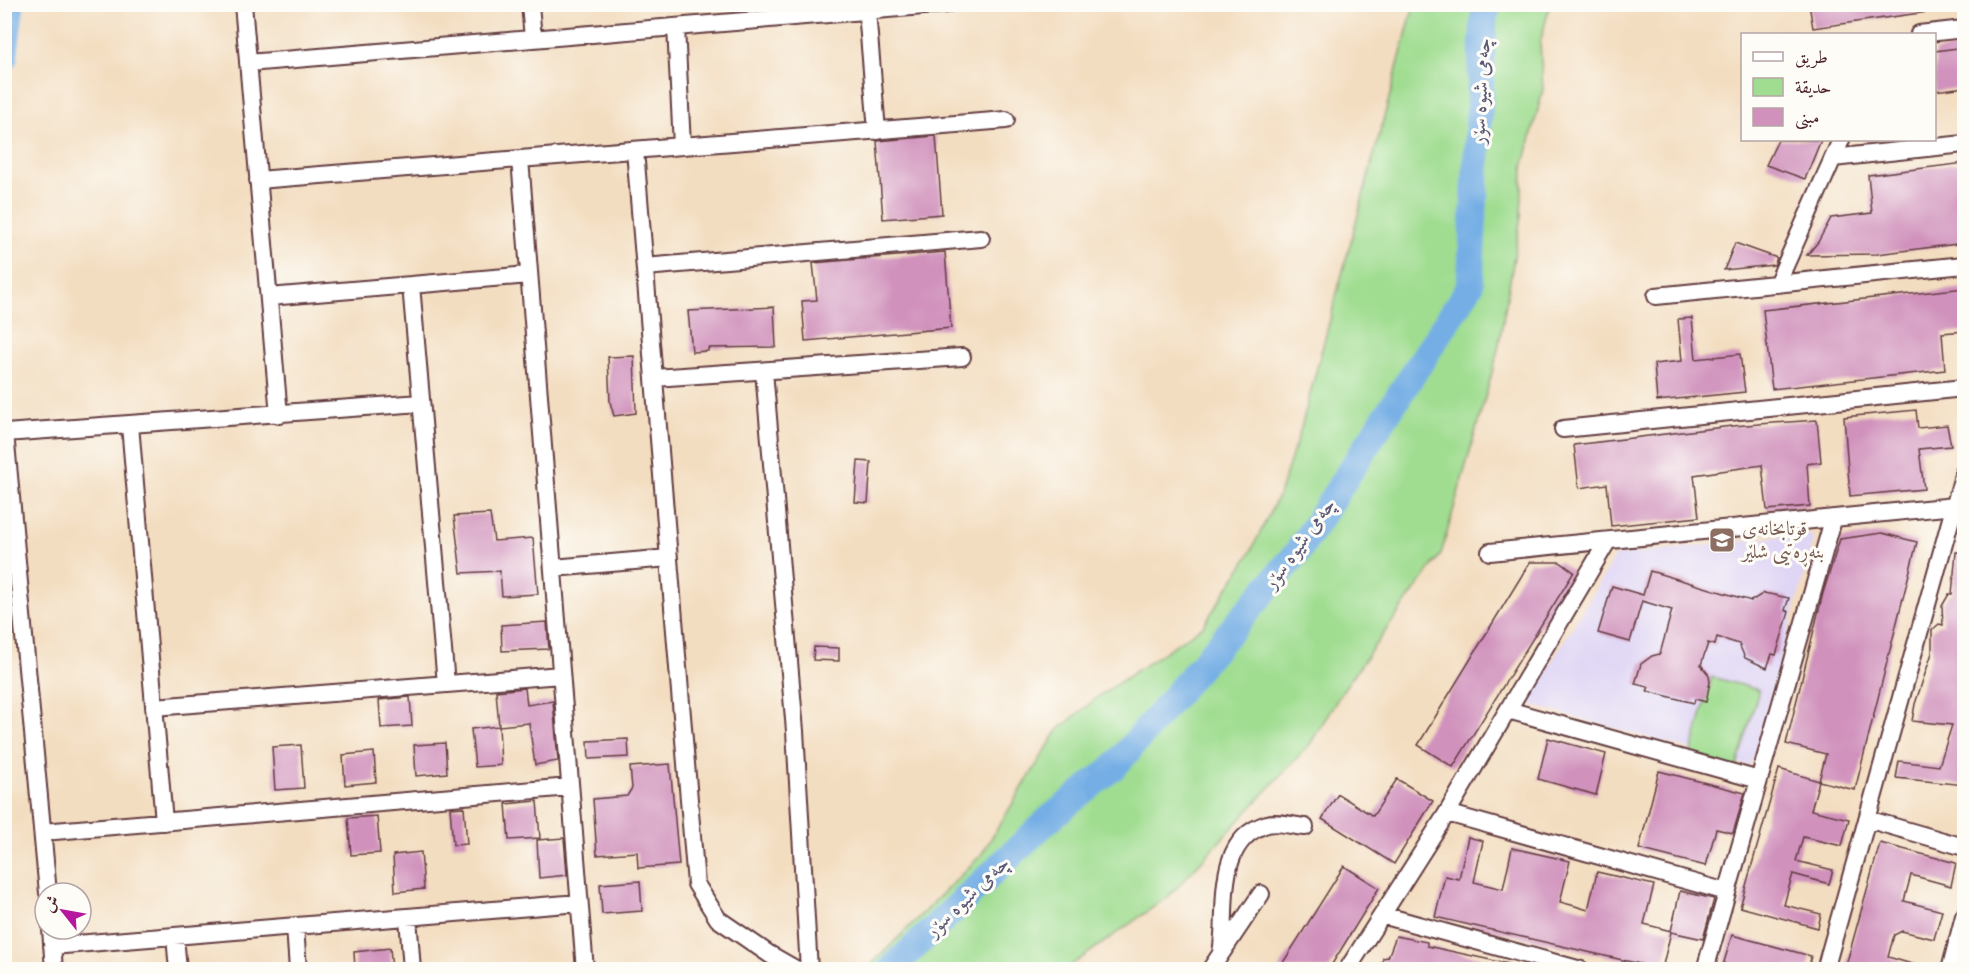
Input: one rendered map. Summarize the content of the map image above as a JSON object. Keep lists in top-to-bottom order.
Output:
{
  "water": ["چەمی شیوە سۆر"],
  "places": {
    "school or university": ["قوتابخانەی بنەڕەتیی شلێر"]
  },
  "legend": ["طريق", "حديقة", "مبنى"],
  "north": "top left"
}
